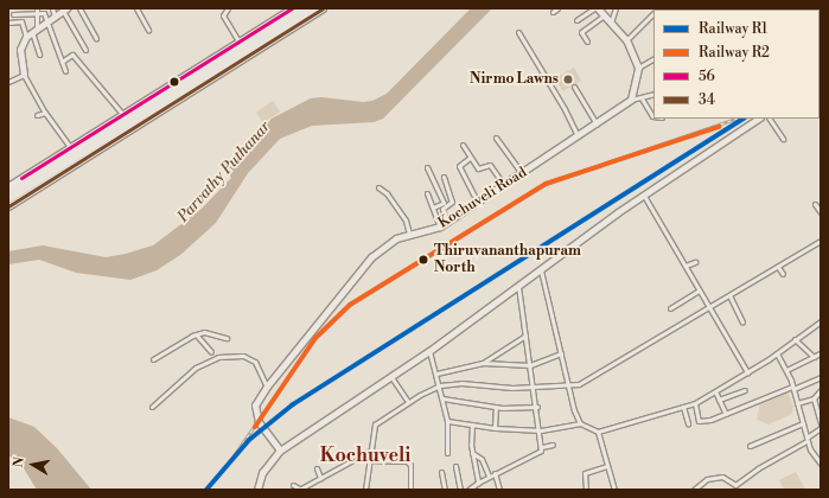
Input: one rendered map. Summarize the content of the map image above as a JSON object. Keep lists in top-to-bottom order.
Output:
{
  "streets": {
    "street": ["Kochuveli Road"]
  },
  "districts": ["Kochuveli"],
  "water": ["Parvathy Puthanar"],
  "places": ["Nirmo Lawns", "Thiruvananthapuram North"],
  "lines": [
    "transit line 56",
    "transit line 34",
    "rail line R1",
    "rail line R2"
  ],
  "legend": [
    "Railway R1",
    "Railway R2",
    "56",
    "34"
  ],
  "north": "left"
}
